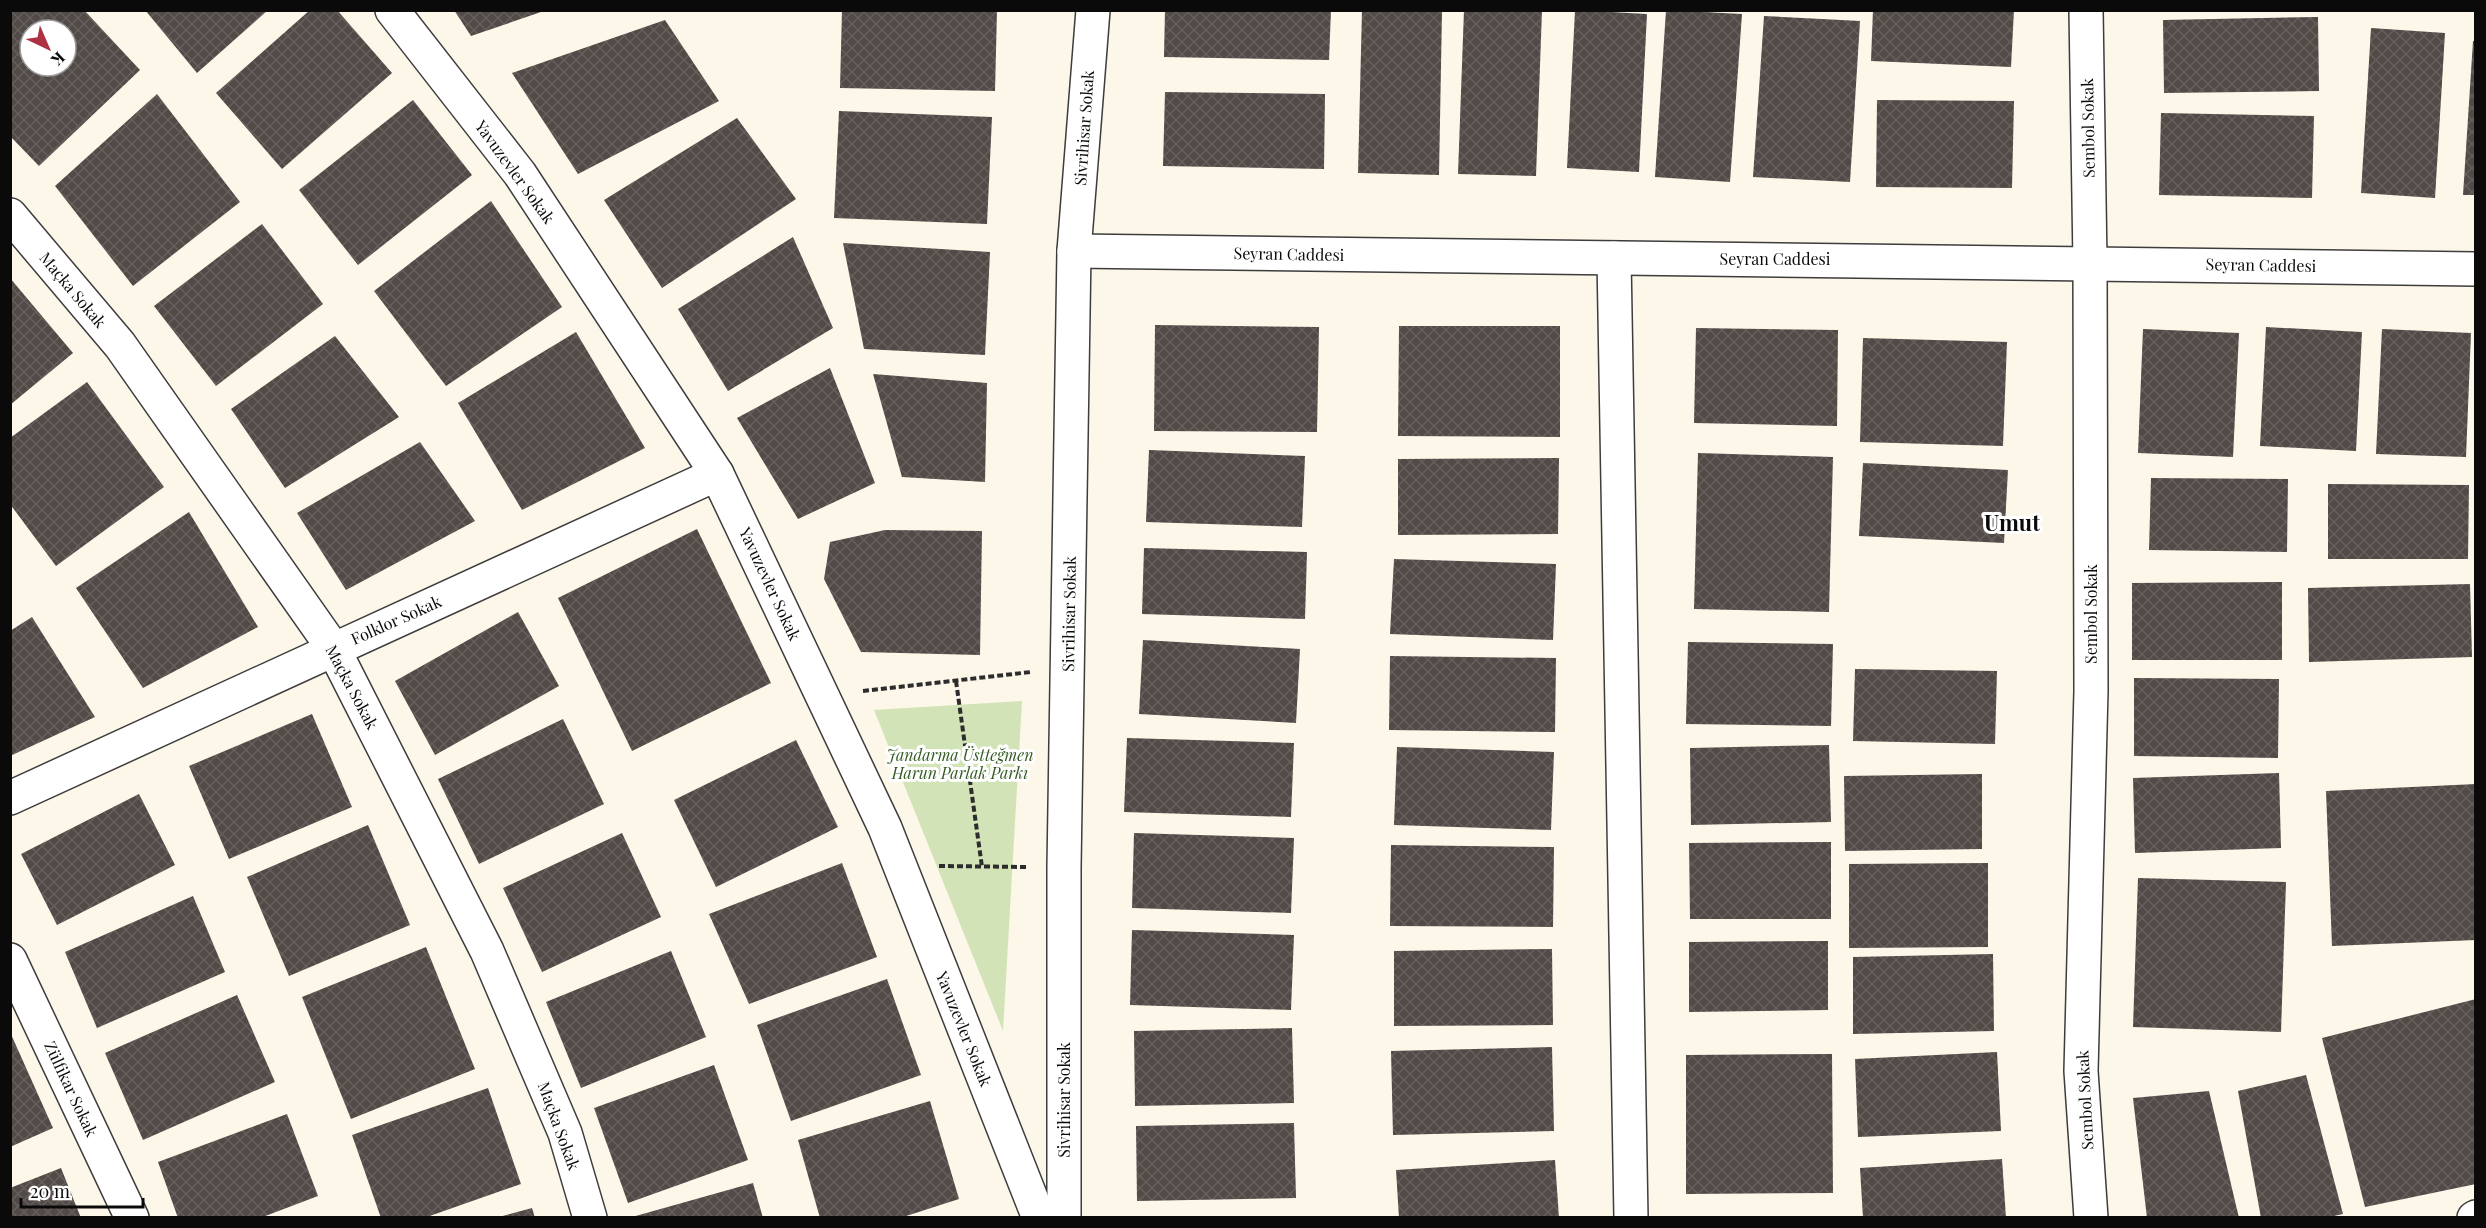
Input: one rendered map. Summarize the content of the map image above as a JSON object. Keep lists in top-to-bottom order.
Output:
{
  "streets": {
    "street": [
      "Sivrihisar Sokak",
      "Sembol Sokak",
      "Yavuzevler Sokak",
      "Seyran Caddesi",
      "Maçka Sokak",
      "Folklor Sokak",
      "Zülfikar Sokak"
    ]
  },
  "crossings": [
    ["Sivrihisar Sokak", "Seyran Caddesi"],
    ["Sembol Sokak", "Seyran Caddesi"],
    ["Yavuzevler Sokak", "Folklor Sokak"],
    ["Maçka Sokak", "Folklor Sokak"]
  ],
  "districts": ["Umut"],
  "parks": ["Jandarma Üstteğmen Harun Parlak Parkı"],
  "scale_bar": "20 m",
  "north": "bottom right"
}
